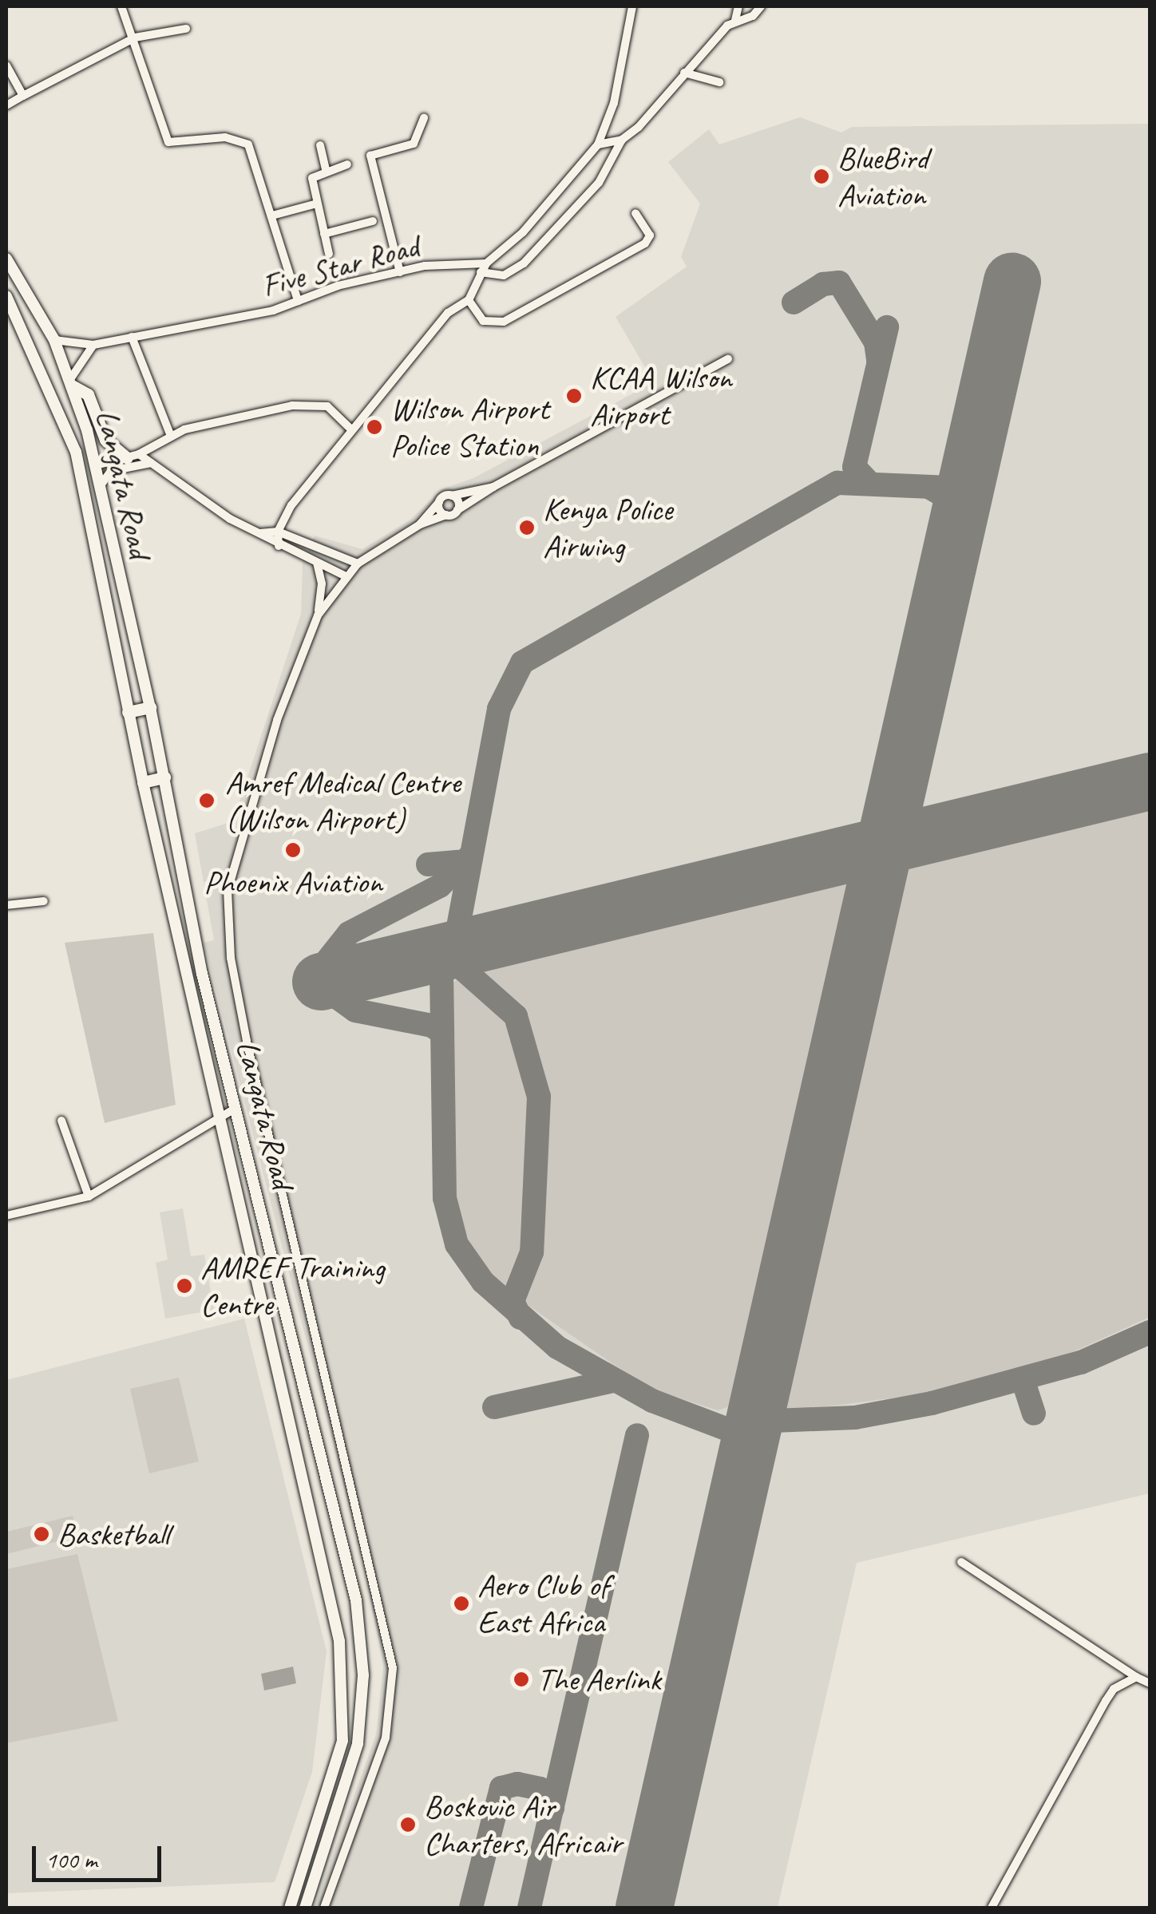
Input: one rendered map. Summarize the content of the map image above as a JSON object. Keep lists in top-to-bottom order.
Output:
{
  "streets": {
    "main road": ["Langata Road"],
    "street": ["Five Star Road"]
  },
  "crossings": [
    ["Five Star Road", "Langata Road"]
  ],
  "places": [
    "BlueBird Aviation",
    "KCAA Wilson Airport",
    "Wilson Airport Police Station",
    "Kenya Police Airwing",
    "Amref Medical Centre (Wilson Airport)",
    "Phoenix Aviation",
    "AMREF Training Centre",
    "Basketball",
    "Aero Club of East Africa",
    "The Aerlink",
    "Boskovic Air Charters, Africair"
  ],
  "scale_bar": "100 m"
}
